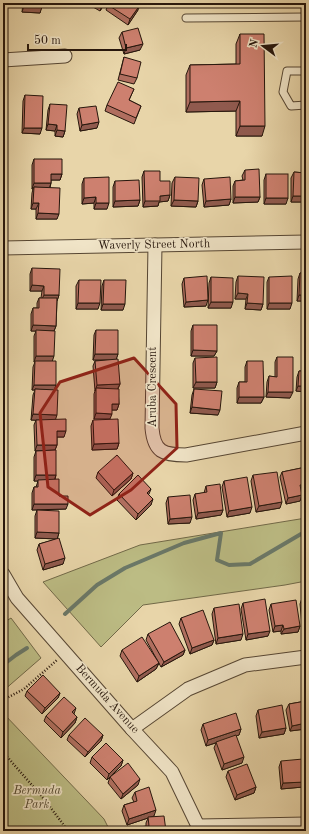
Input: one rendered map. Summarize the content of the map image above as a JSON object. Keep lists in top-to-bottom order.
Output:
{
  "streets": {
    "street": ["Waverly Street North", "Aruba Crescent", "Bermuda Avenue"]
  },
  "crossings": [
    ["Waverly Street North", "Aruba Crescent"]
  ],
  "parks": ["Bermuda Park"],
  "scale_bar": "50 m",
  "north": "left"
}
